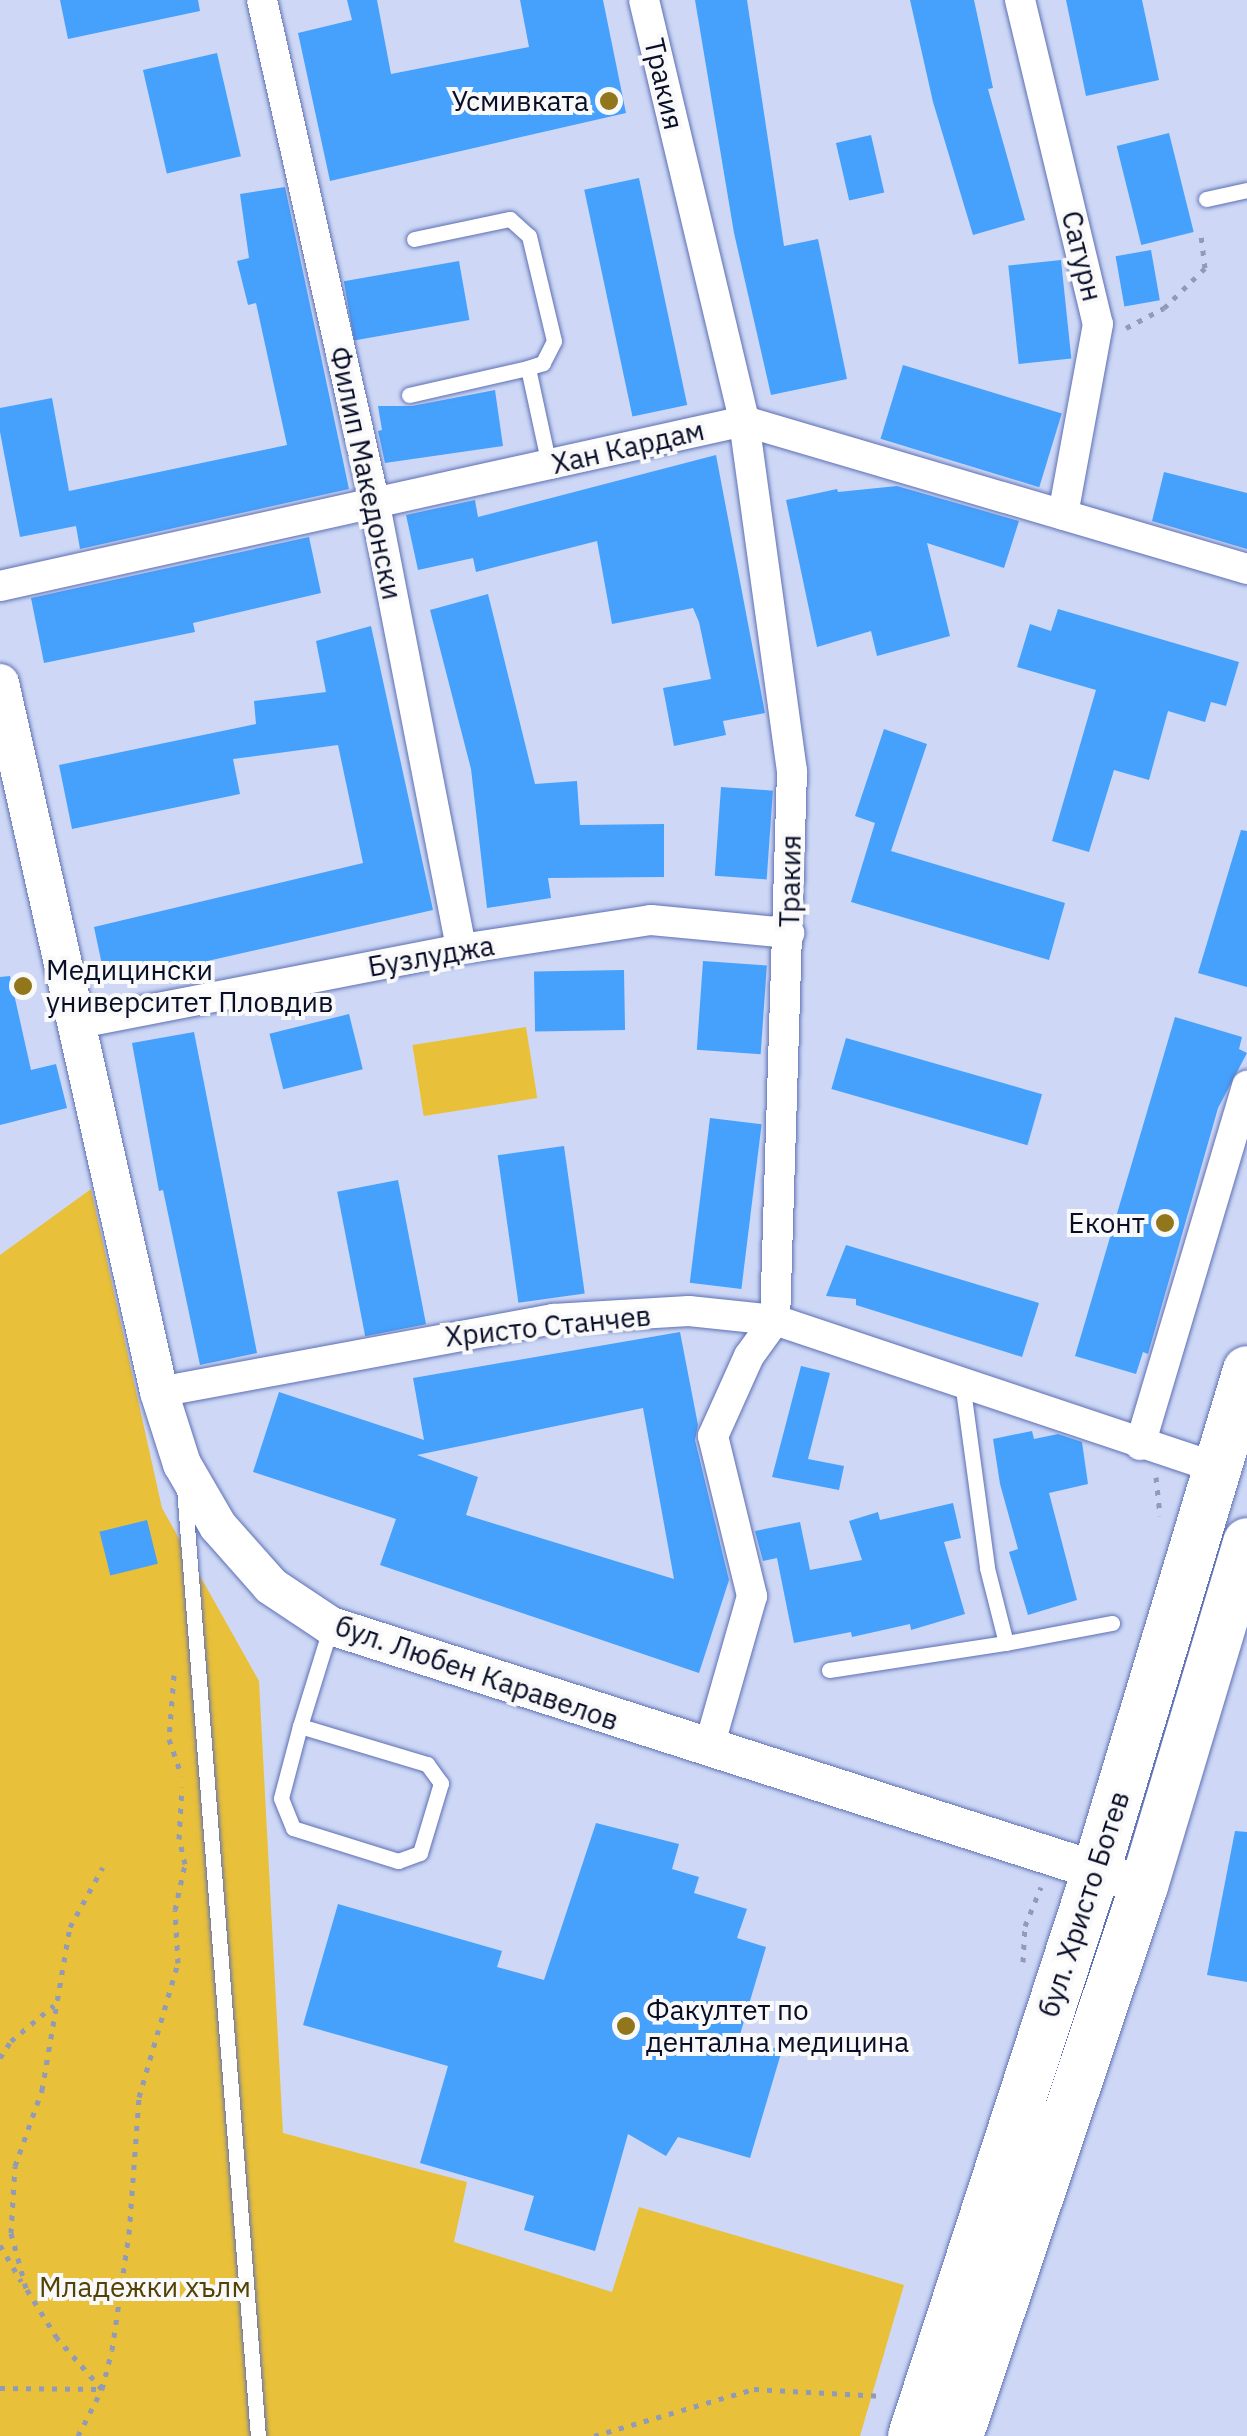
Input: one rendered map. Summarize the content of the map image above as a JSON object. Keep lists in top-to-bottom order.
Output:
{
  "streets": {
    "main road": ["бул. Христо Ботев"],
    "street": [
      "Тракия",
      "Сатурн",
      "Хан Кардам",
      "Филип Македонски",
      "Бузлуджа",
      "Христо Станчев",
      "бул. Любен Каравелов"
    ]
  },
  "crossings": [
    ["Тракия", "Хан Кардам"],
    ["Тракия", "Бузлуджа"],
    ["Тракия", "Христо Станчев"],
    ["Сатурн", "Хан Кардам"],
    ["Хан Кардам", "Филип Македонски"],
    ["Филип Македонски", "Бузлуджа"],
    ["Бузлуджа", "бул. Любен Каравелов"],
    ["Христо Станчев", "бул. Любен Каравелов"],
    ["Христо Станчев", "бул. Христо Ботев"],
    ["бул. Любен Каравелов", "бул. Христо Ботев"]
  ],
  "parks": ["Младежки хълм"],
  "places": [
    "Усмивката",
    "Медицински университет Пловдив",
    "Еконт",
    "Факултет по дентална медицина"
  ]
}
